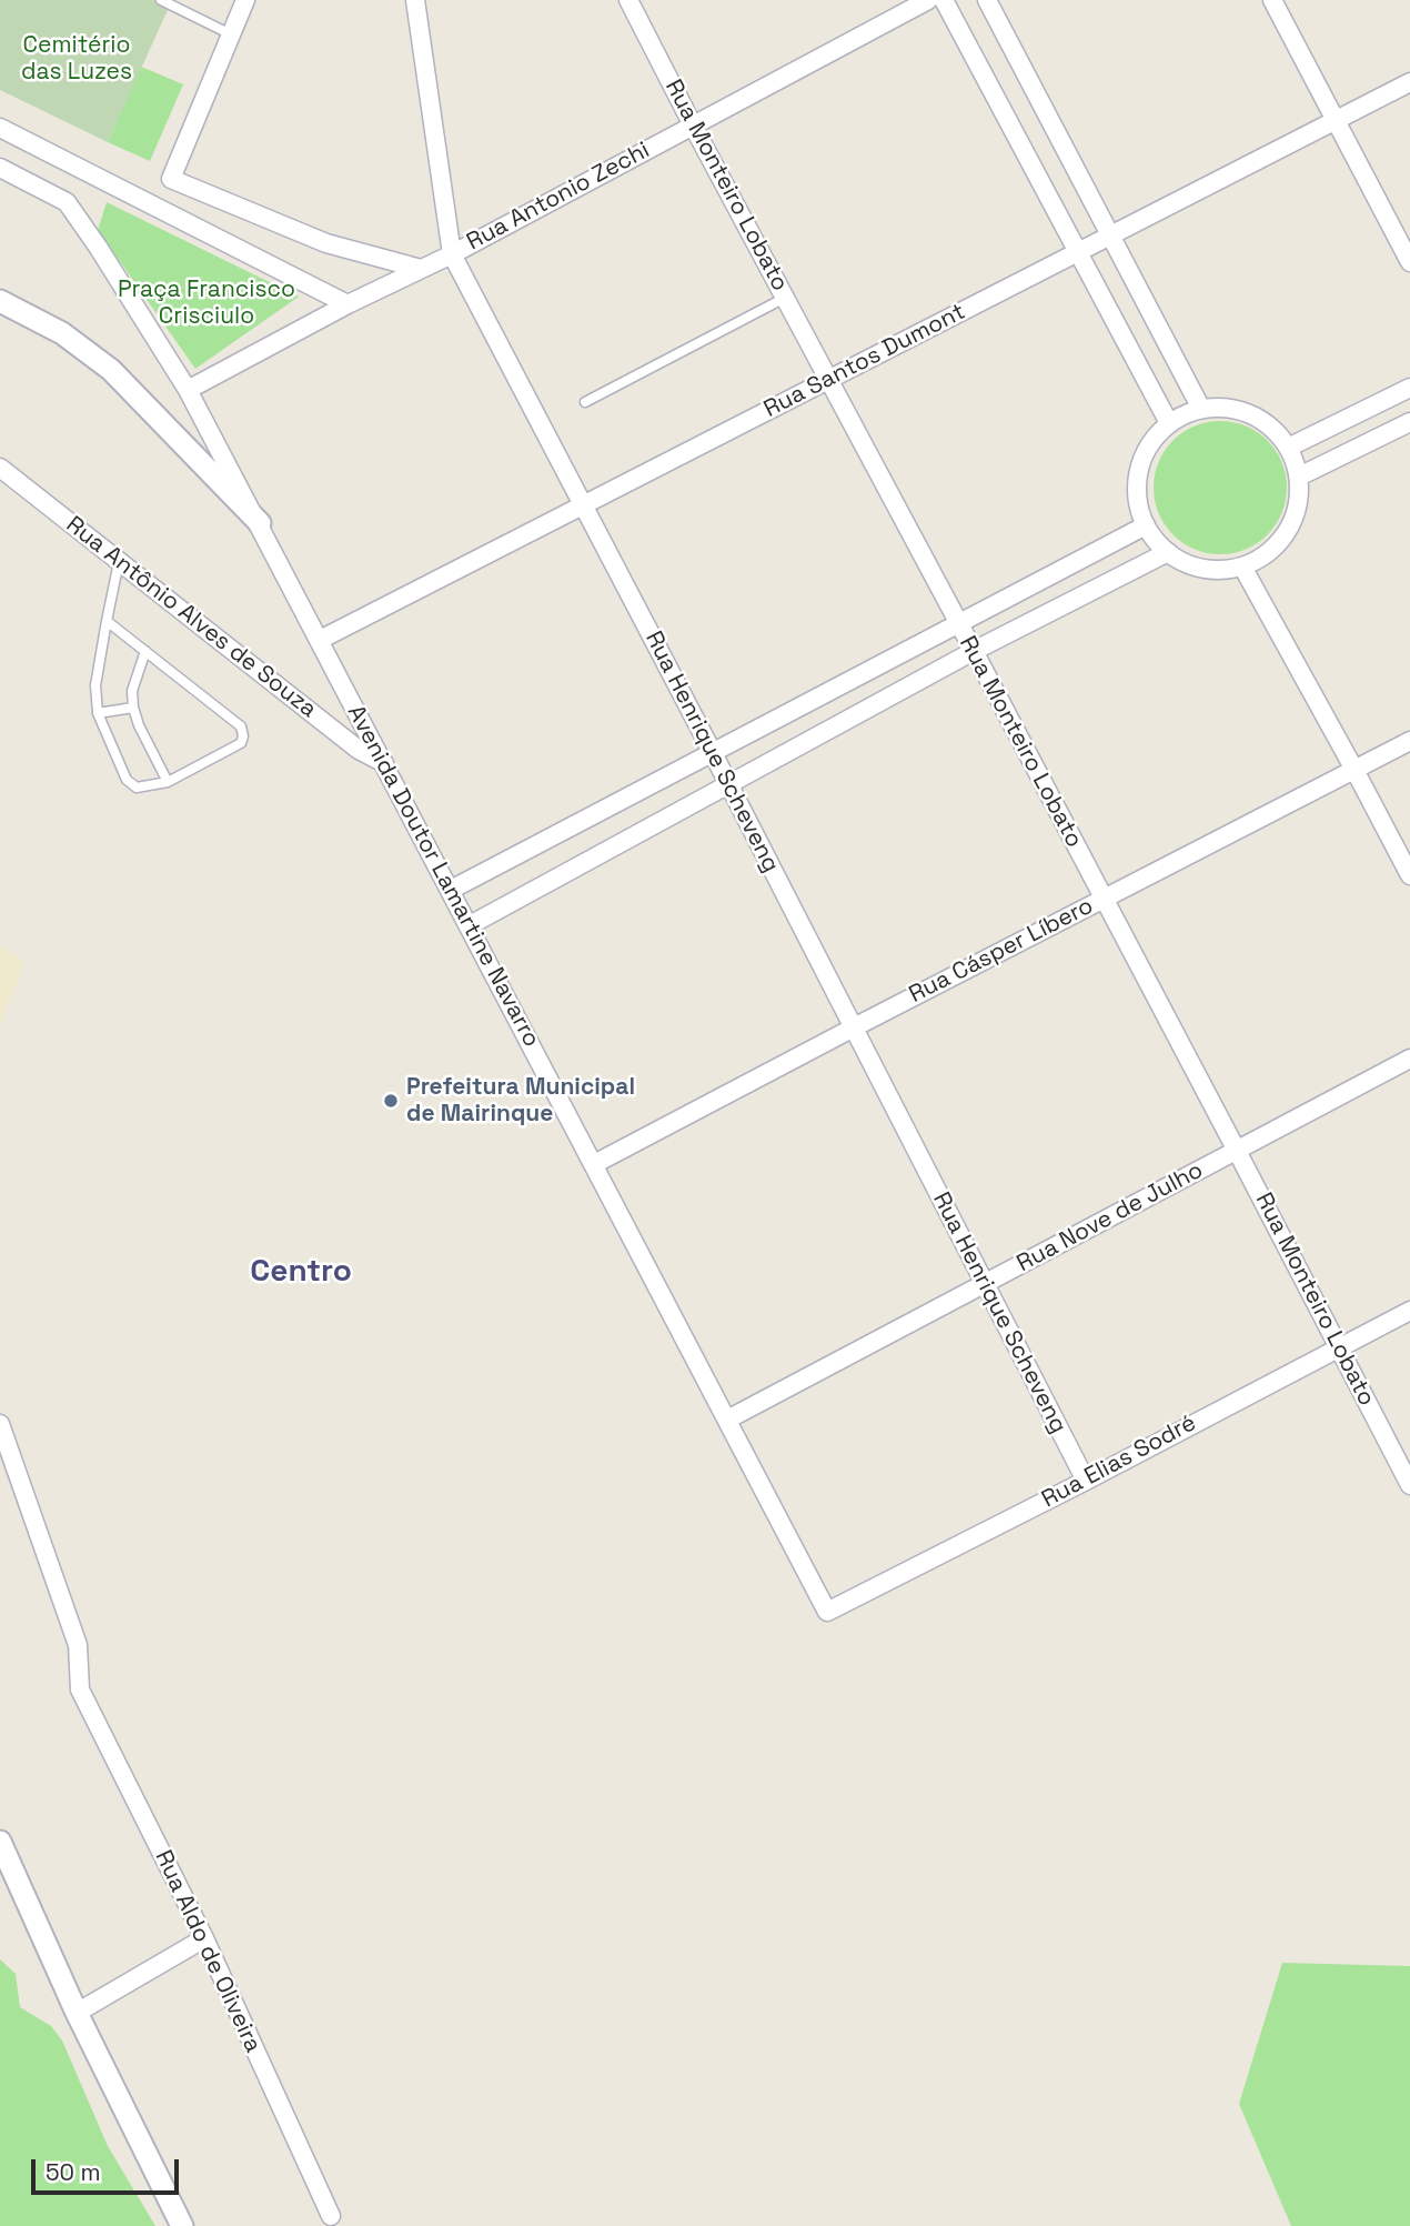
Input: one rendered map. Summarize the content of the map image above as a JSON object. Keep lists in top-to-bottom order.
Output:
{
  "streets": {
    "street": [
      "Rua Monteiro Lobato",
      "Rua Antonio Zechi",
      "Rua Santos Dumont",
      "Rua Antônio Alves de Souza",
      "Rua Henrique Scheveng",
      "Avenida Doutor Lamartine Navarro",
      "Rua Cásper Líbero",
      "Rua Nove de Julho",
      "Rua Elias Sodré",
      "Rua Aldo de Oliveira"
    ]
  },
  "crossings": [
    ["Rua Monteiro Lobato", "Rua Antonio Zechi"],
    ["Rua Monteiro Lobato", "Rua Santos Dumont"],
    ["Rua Monteiro Lobato", "Rua Cásper Líbero"],
    ["Rua Monteiro Lobato", "Rua Nove de Julho"],
    ["Rua Monteiro Lobato", "Rua Elias Sodré"],
    ["Rua Antonio Zechi", "Rua Henrique Scheveng"],
    ["Rua Antonio Zechi", "Avenida Doutor Lamartine Navarro"],
    ["Rua Santos Dumont", "Rua Henrique Scheveng"],
    ["Rua Santos Dumont", "Avenida Doutor Lamartine Navarro"],
    ["Rua Antônio Alves de Souza", "Avenida Doutor Lamartine Navarro"],
    ["Rua Henrique Scheveng", "Rua Cásper Líbero"],
    ["Rua Henrique Scheveng", "Rua Nove de Julho"],
    ["Rua Henrique Scheveng", "Rua Elias Sodré"],
    ["Avenida Doutor Lamartine Navarro", "Rua Cásper Líbero"],
    ["Avenida Doutor Lamartine Navarro", "Rua Nove de Julho"],
    ["Avenida Doutor Lamartine Navarro", "Rua Elias Sodré"]
  ],
  "districts": ["Centro"],
  "parks": ["Cemitério das Luzes", "Praça Francisco Crisciulo"],
  "places": ["Prefeitura Municipal de Mairinque"],
  "scale_bar": "50 m"
}
